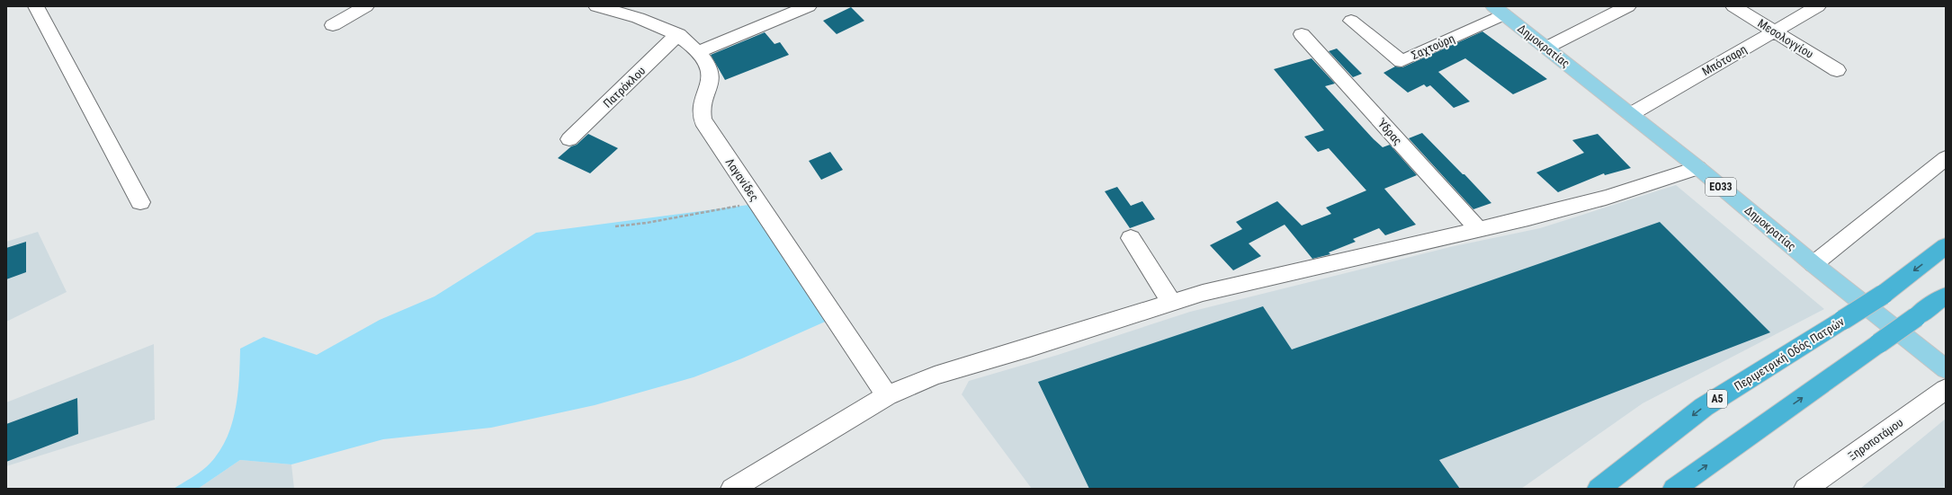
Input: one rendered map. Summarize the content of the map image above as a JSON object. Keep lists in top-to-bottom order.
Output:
{
  "streets": {
    "highway": ["Περιμετρική Οδός Πατρών", "Α5"],
    "main road": ["Δημοκρατίας", "ΕΟ33"],
    "street": [
      "Μεσολογγίου",
      "Σαχτούρη",
      "Μπότσαρη",
      "Πατρόκλου",
      "Ύδρας",
      "Λαγανίδες",
      "Ξηροποτάμου"
    ]
  },
  "crossings": [
    ["Μεσολογγίου", "Μπότσαρη"],
    ["Δημοκρατίας", "Σαχτούρη"],
    ["Δημοκρατίας", "Μπότσαρη"],
    ["Πατρόκλου", "Λαγανίδες"]
  ]
}
